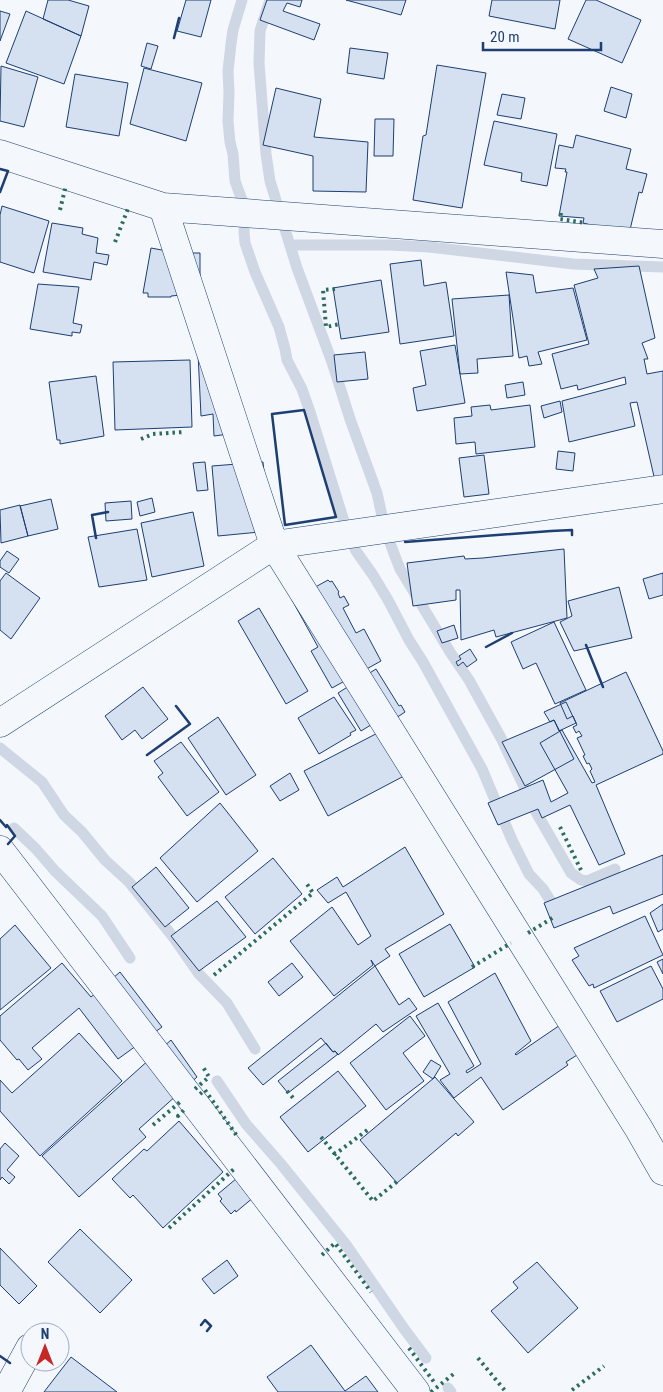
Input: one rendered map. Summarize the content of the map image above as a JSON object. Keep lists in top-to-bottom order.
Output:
{
  "scale_bar": "20 m",
  "north": "top"
}
